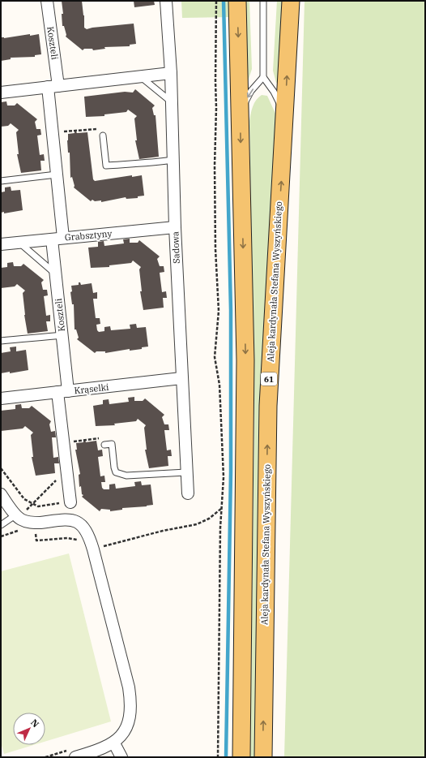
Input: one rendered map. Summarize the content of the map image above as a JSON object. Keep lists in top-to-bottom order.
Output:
{
  "streets": {
    "main road": ["Aleja kardynała Stefana Wyszyńskiego", "61"],
    "street": [
      "Koszteli",
      "Grabsztyny",
      "Sadowa",
      "Krąselki"
    ]
  },
  "crossings": [
    ["Koszteli", "Grabsztyny"],
    ["Koszteli", "Krąselki"],
    ["Grabsztyny", "Sadowa"],
    ["Sadowa", "Krąselki"]
  ],
  "north": "top right"
}
